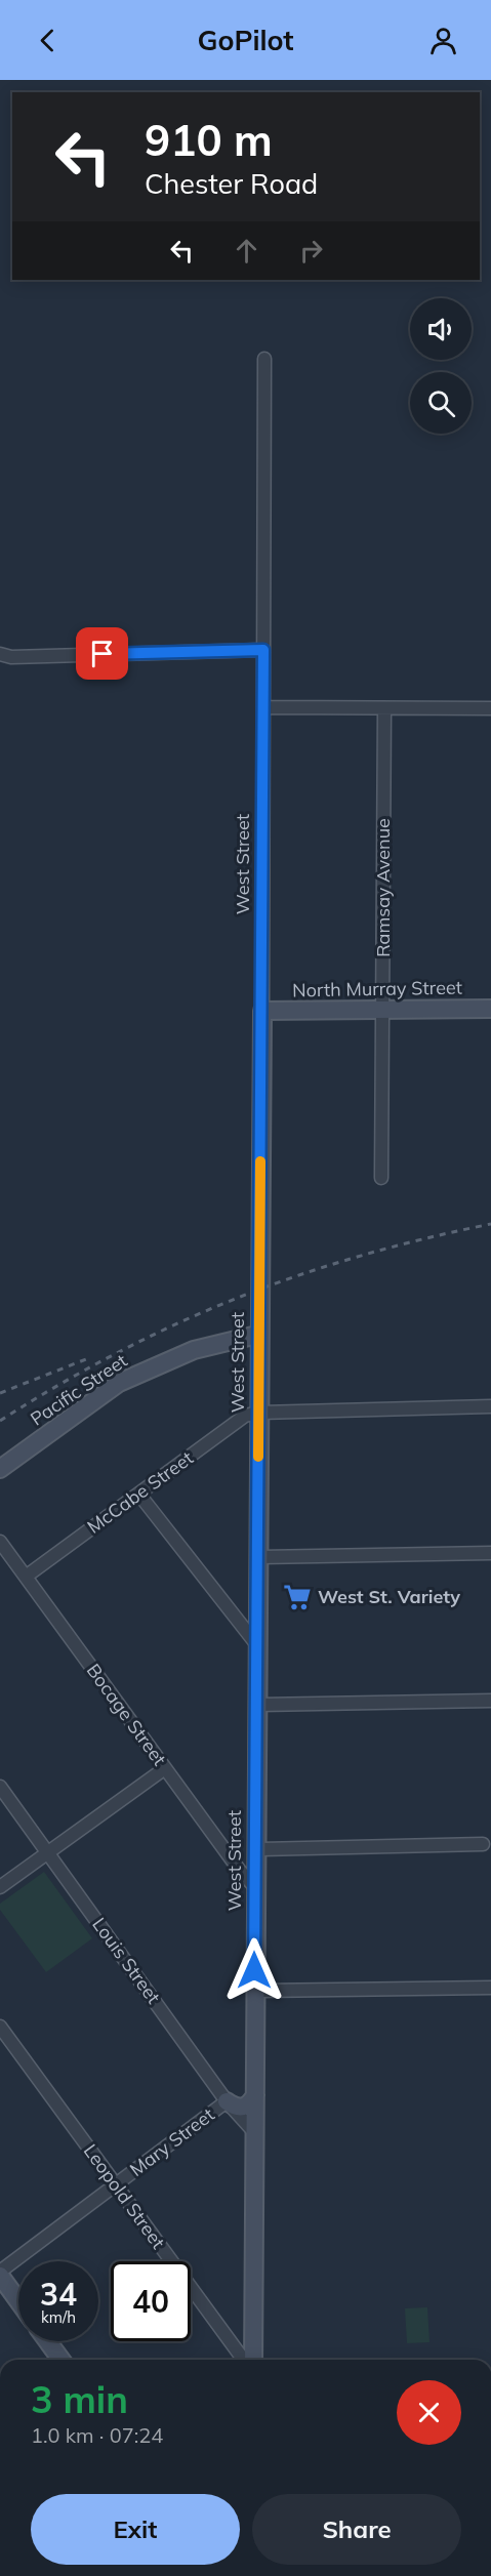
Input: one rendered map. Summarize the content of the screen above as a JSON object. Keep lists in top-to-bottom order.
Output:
{
  "streets": {
    "street": [
      "West Street",
      "Ramsay Avenue",
      "North Murray Street",
      "Pacific Street",
      "McCabe Street",
      "Bocage Street",
      "Louis Street",
      "Mary Street",
      "Leopold Street"
    ]
  },
  "crossings": [
    ["West Street", "North Murray Street"],
    ["West Street", "Pacific Street"],
    ["West Street", "McCabe Street"],
    ["West Street", "Bocage Street"],
    ["West Street", "Louis Street"],
    ["Ramsay Avenue", "North Murray Street"],
    ["McCabe Street", "Bocage Street"],
    ["Louis Street", "Mary Street"],
    ["Mary Street", "Leopold Street"]
  ],
  "places": {
    "supermarket": ["West St. Variety"]
  },
  "page": {
    "header": "GoPilot",
    "turn": ["910 m", "Chester Road"],
    "speed": "34 km/h",
    "limit": "40",
    "heading": ["3 min", "1.0 km · 07:24"],
    "buttons": ["Exit", "Share"]
  }
}
